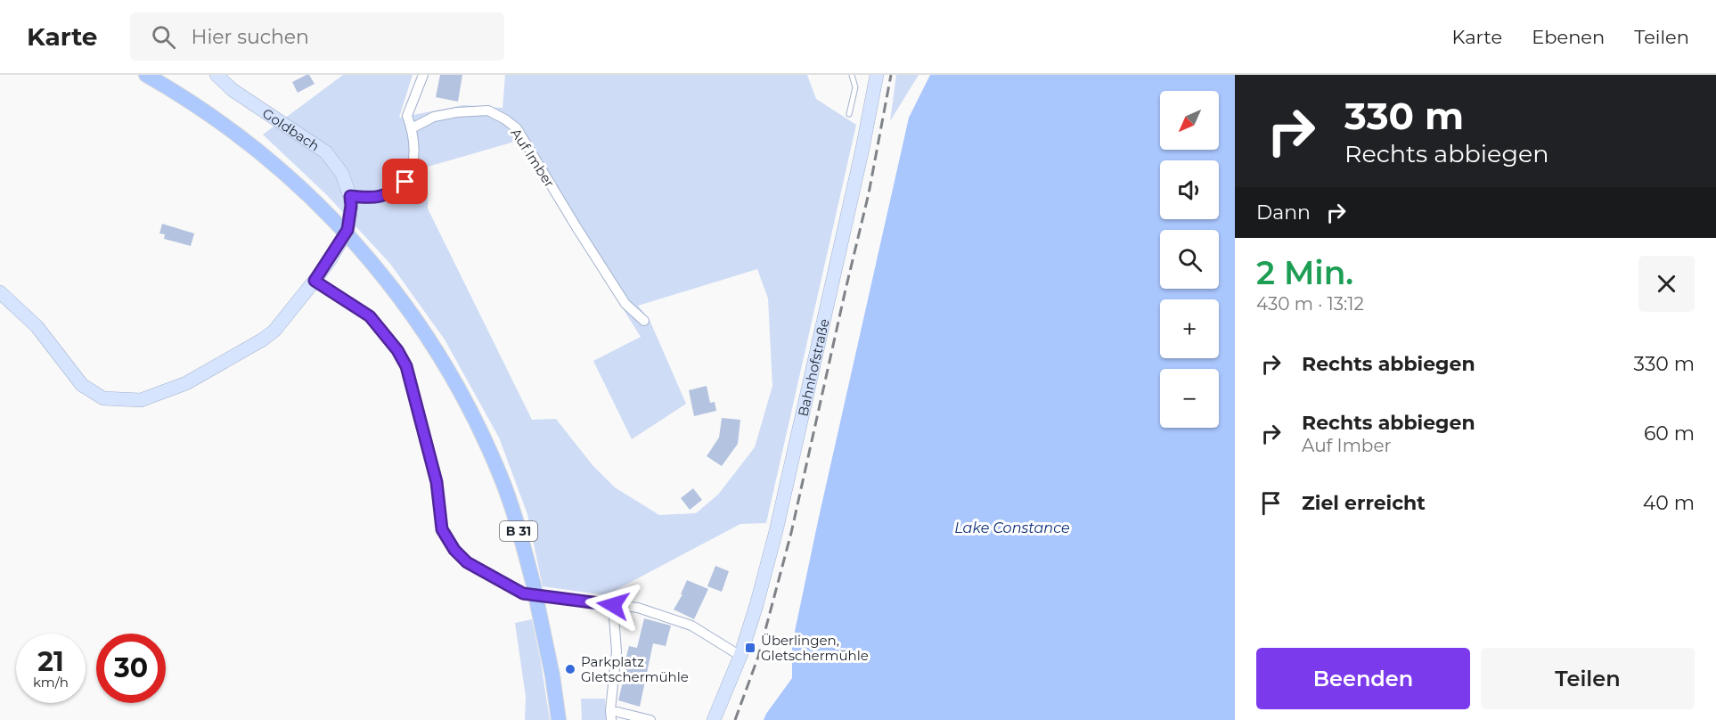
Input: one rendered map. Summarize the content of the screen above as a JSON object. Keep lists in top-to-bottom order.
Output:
{
  "streets": {
    "main road": ["B 31"],
    "street": ["Goldbach", "Auf Imber", "Bahnhofstraße"]
  },
  "water": ["Lake Constance"],
  "places": {
    "transit": ["Überlingen, Gletschermühle"],
    "other": ["Parkplatz Gletschermühle"]
  },
  "north": "bottom left",
  "page": {
    "header": "Karte",
    "search": "Hier suchen",
    "nav": ["Karte", "Ebenen", "Teilen"],
    "turn": ["330 m", "Rechts abbiegen"],
    "map_buttons": ["+", "−"],
    "then": "Dann",
    "heading": ["2 Min.", "430 m · 13:12"],
    "list": [
      {
        "name": "Rechts abbiegen",
        "value": "330 m"
      },
      {
        "name": "Rechts abbiegen",
        "note": "Auf Imber",
        "value": "60 m"
      },
      {
        "name": "Ziel erreicht",
        "value": "40 m"
      }
    ],
    "speed": "21 km/h",
    "limit": "30",
    "buttons": ["Beenden", "Teilen"]
  }
}
